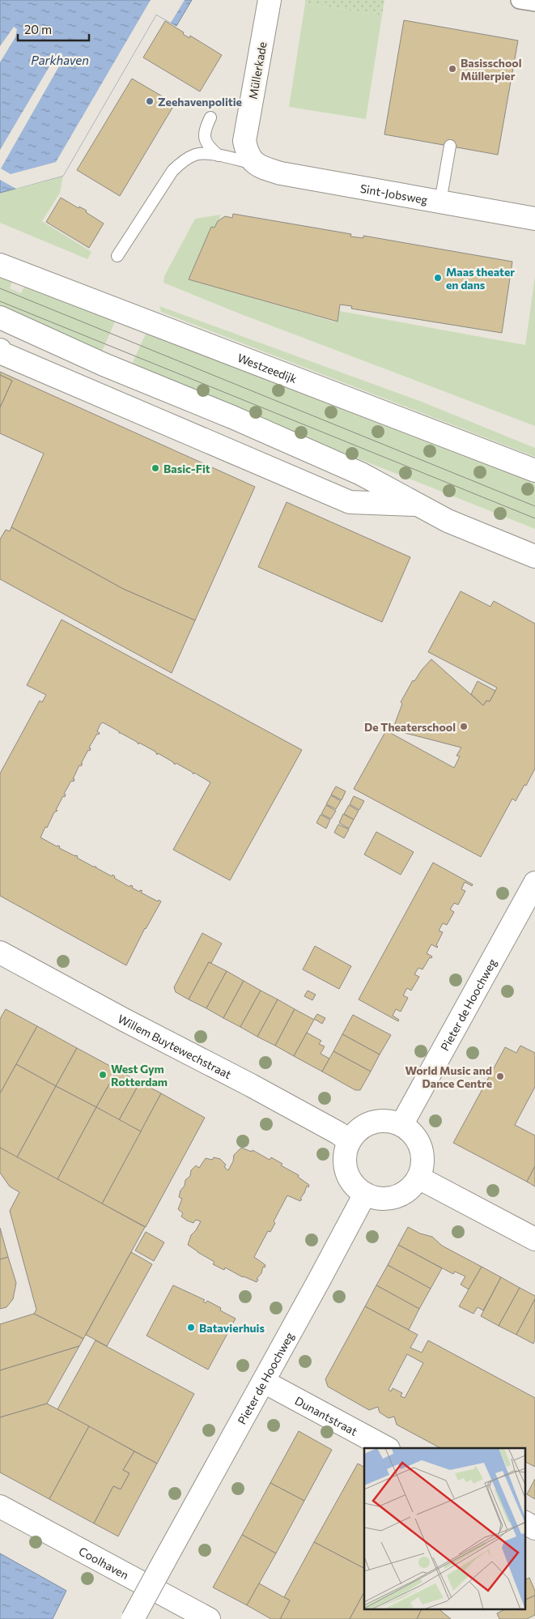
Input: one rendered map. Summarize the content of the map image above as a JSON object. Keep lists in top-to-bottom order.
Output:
{
  "streets": {
    "street": [
      "Müllerkade",
      "Sint-Jobsweg",
      "Westzeedijk",
      "Pieter de Hoochweg",
      "Willem Buytewechstraat",
      "Dunantstraat",
      "Coolhaven"
    ]
  },
  "crossings": [
    ["Müllerkade", "Sint-Jobsweg"],
    ["Pieter de Hoochweg", "Willem Buytewechstraat"],
    ["Pieter de Hoochweg", "Dunantstraat"]
  ],
  "water": ["Parkhaven"],
  "places": [
    "Basisschool Müllerpier",
    "Zeehavenpolitie",
    "Maas theater en dans",
    "Basic-Fit",
    "De Theaterschool",
    "West Gym Rotterdam",
    "World Music and Dance Centre",
    "Batavierhuis"
  ],
  "scale_bar": "20 m"
}
